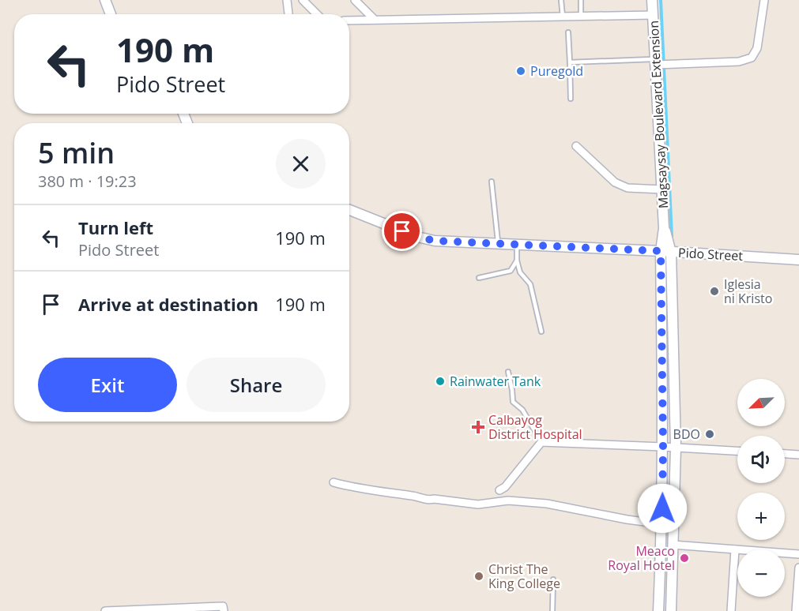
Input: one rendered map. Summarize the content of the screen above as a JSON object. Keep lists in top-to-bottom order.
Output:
{
  "streets": {
    "street": ["Magsaysay Boulevard Extension", "Pido Street"]
  },
  "crossings": [
    ["Magsaysay Boulevard Extension", "Pido Street"]
  ],
  "places": {
    "other": [
      "Puregold",
      "Iglesia ni Kristo",
      "Rainwater Tank",
      "BDO",
      "Meaco Royal Hotel",
      "Christ The King College"
    ],
    "health": ["Calbayog District Hospital"]
  },
  "north": "bottom left",
  "page": {
    "turn": ["190 m", "Pido Street"],
    "heading": ["5 min", "380 m · 19:23"],
    "list": [
      {
        "name": "Turn left",
        "note": "Pido Street",
        "value": "190 m"
      },
      {
        "name": "Arrive at destination",
        "value": "190 m"
      }
    ],
    "buttons": ["Exit", "Share"],
    "map_buttons": ["+", "−"]
  }
}
